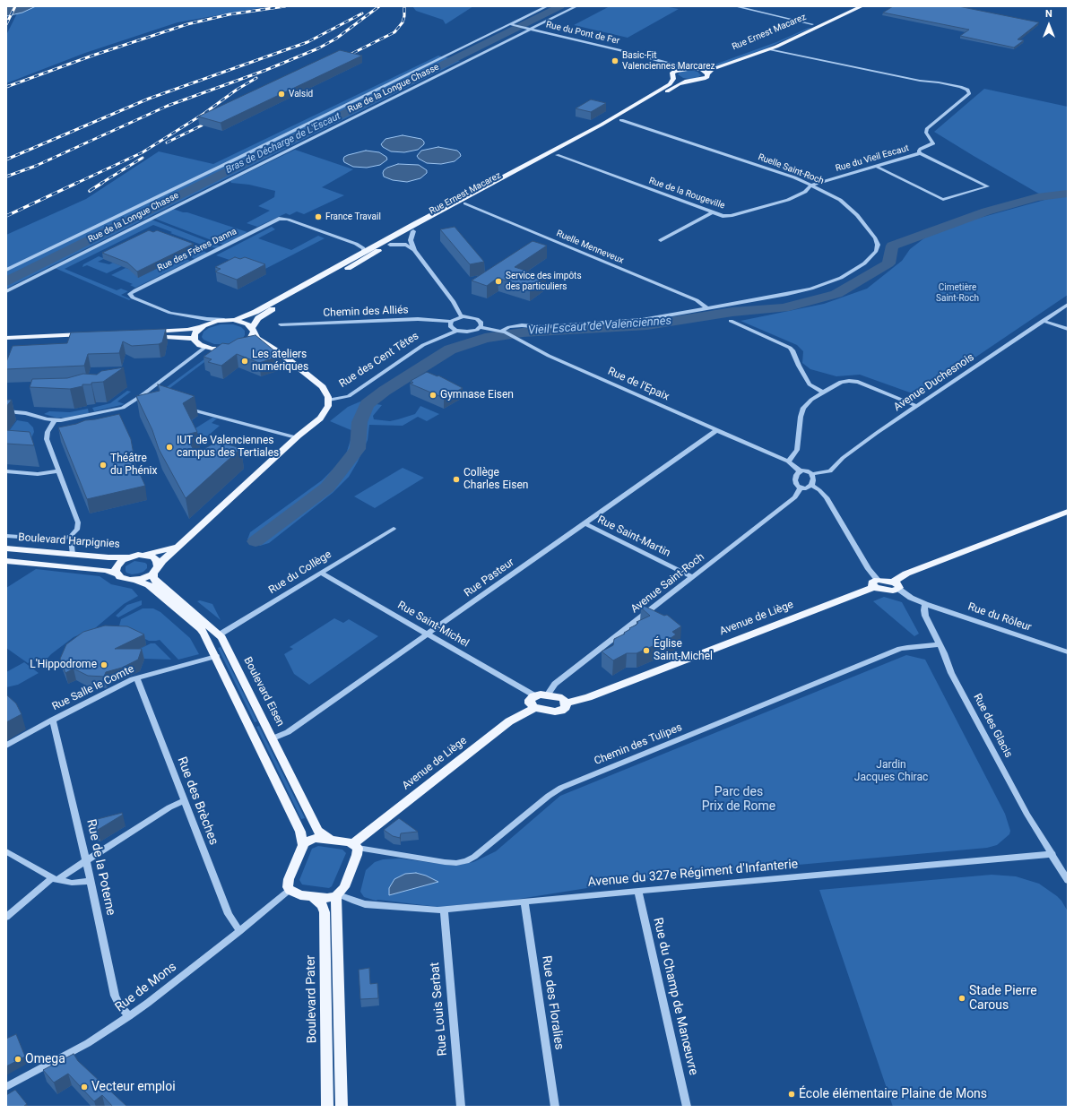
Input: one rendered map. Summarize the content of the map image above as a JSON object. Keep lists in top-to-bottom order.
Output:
{
  "streets": {
    "main road": [
      "Rue Ernest Macarez",
      "Boulevard Harpignies",
      "Avenue de Liège",
      "Boulevard Eisen",
      "Boulevard Pater"
    ],
    "street": [
      "Rue du Pont de Fer",
      "Rue de la Longue Chasse",
      "Rue du Vieil Escaut",
      "Ruelle Saint-Roch",
      "Rue de la Rougeville",
      "Ruelle Menneveux",
      "Rue des Frères Danna",
      "Chemin des Alliés",
      "Rue des Cent Têtes",
      "Avenue Duchesnois",
      "Rue de l'Epaix",
      "Rue Saint-Martin",
      "Rue du Collège",
      "Rue Pasteur",
      "Avenue Saint-Roch",
      "Rue du Rôleur",
      "Rue Saint-Michel",
      "Rue Salle le Comte",
      "Rue des Glacis",
      "Chemin des Tulipes",
      "Rue des Brèches",
      "Rue de la Poterne",
      "Avenue du 327e Régiment d'Infanterie",
      "Rue de Mons",
      "Rue du Champ de Manœuvre",
      "Rue des Floralies",
      "Rue Louis Serbat"
    ]
  },
  "crossings": [
    ["Rue Ernest Macarez", "Rue du Pont de Fer"],
    ["Rue Ernest Macarez", "Rue du Vieil Escaut"],
    ["Rue Ernest Macarez", "Ruelle Saint-Roch"],
    ["Rue Ernest Macarez", "Rue de la Rougeville"],
    ["Rue Ernest Macarez", "Ruelle Menneveux"],
    ["Rue Ernest Macarez", "Rue des Frères Danna"],
    ["Rue du Pont de Fer", "Rue de la Longue Chasse"],
    ["Rue du Vieil Escaut", "Ruelle Saint-Roch"],
    ["Rue du Vieil Escaut", "Rue de la Rougeville"],
    ["Ruelle Saint-Roch", "Rue de la Rougeville"],
    ["Ruelle Saint-Roch", "Ruelle Menneveux"],
    ["Avenue Duchesnois", "Avenue Saint-Roch"],
    ["Rue de l'Epaix", "Rue Pasteur"],
    ["Rue Saint-Martin", "Rue Pasteur"],
    ["Rue Saint-Martin", "Avenue Saint-Roch"],
    ["Boulevard Harpignies", "Boulevard Eisen"],
    ["Rue du Collège", "Rue Saint-Michel"],
    ["Rue du Collège", "Boulevard Eisen"],
    ["Rue Pasteur", "Rue Saint-Michel"],
    ["Rue Pasteur", "Boulevard Eisen"],
    ["Rue du Rôleur", "Rue des Glacis"],
    ["Avenue de Liège", "Boulevard Eisen"],
    ["Avenue de Liège", "Chemin des Tulipes"],
    ["Avenue de Liège", "Avenue du 327e Régiment d'Infanterie"],
    ["Avenue de Liège", "Rue de Mons"],
    ["Avenue de Liège", "Boulevard Pater"],
    ["Rue Salle le Comte", "Rue des Brèches"],
    ["Rue Salle le Comte", "Rue de la Poterne"],
    ["Boulevard Eisen", "Chemin des Tulipes"],
    ["Boulevard Eisen", "Avenue du 327e Régiment d'Infanterie"],
    ["Boulevard Eisen", "Rue de Mons"],
    ["Boulevard Eisen", "Boulevard Pater"],
    ["Rue des Glacis", "Chemin des Tulipes"],
    ["Rue des Glacis", "Avenue du 327e Régiment d'Infanterie"],
    ["Chemin des Tulipes", "Avenue du 327e Régiment d'Infanterie"],
    ["Chemin des Tulipes", "Rue de Mons"],
    ["Chemin des Tulipes", "Boulevard Pater"],
    ["Rue des Brèches", "Rue de Mons"],
    ["Rue de la Poterne", "Rue de Mons"],
    ["Avenue du 327e Régiment d'Infanterie", "Rue de Mons"],
    ["Avenue du 327e Régiment d'Infanterie", "Rue du Champ de Manœuvre"],
    ["Avenue du 327e Régiment d'Infanterie", "Boulevard Pater"],
    ["Avenue du 327e Régiment d'Infanterie", "Rue des Floralies"],
    ["Avenue du 327e Régiment d'Infanterie", "Rue Louis Serbat"],
    ["Rue de Mons", "Boulevard Pater"]
  ],
  "water": ["Bras de Décharge de L'Escaut", "Vieil Escaut de Valenciennes"],
  "parks": ["Cimetière Saint-Roch", "Jardin Jacques Chirac", "Parc des Prix de Rome"],
  "places": [
    "Basic-Fit Valenciennes Marcarez",
    "Valsid",
    "France Travail",
    "Service des impôts des particuliers",
    "Les ateliers numériques",
    "Gymnase Eisen",
    "IUT de Valenciennes campus des Tertiales",
    "Théâtre du Phénix",
    "Collège Charles Eisen",
    "Église Saint-Michel",
    "L'Hippodrome",
    "Stade Pierre Carous",
    "Omega",
    "Vecteur emploi",
    "École élémentaire Plaine de Mons"
  ],
  "north": "top"
}
